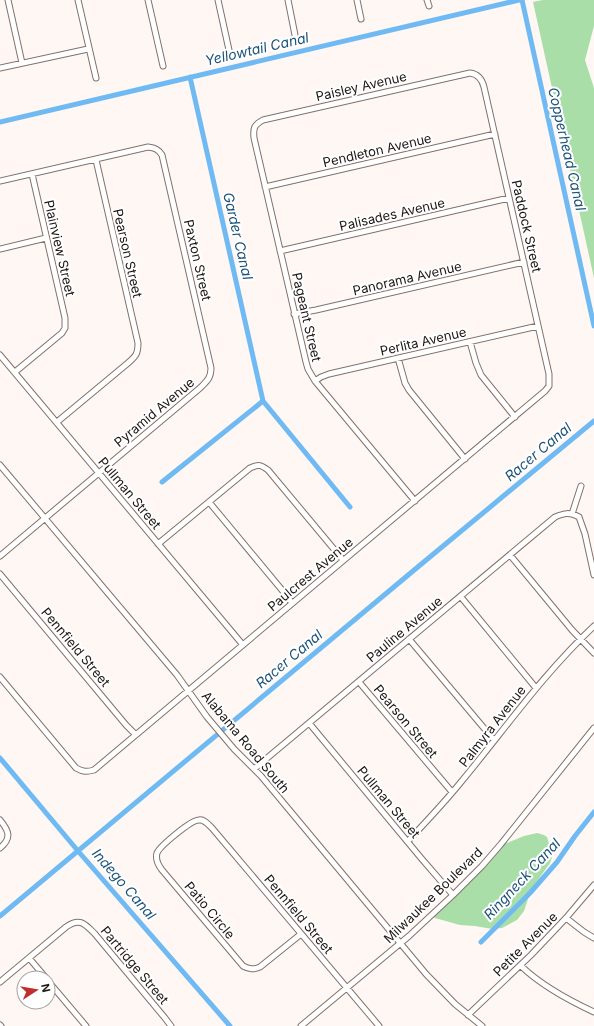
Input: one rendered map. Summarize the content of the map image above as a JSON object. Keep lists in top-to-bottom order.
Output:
{
  "streets": {
    "street": [
      "Paisley Avenue",
      "Pendleton Avenue",
      "Palisades Avenue",
      "Paddock Street",
      "Plainview Street",
      "Pearson Street",
      "Paxton Street",
      "Panorama Avenue",
      "Pageant Street",
      "Perlita Avenue",
      "Pyramid Avenue",
      "Pullman Street",
      "Paulcrest Avenue",
      "Pauline Avenue",
      "Pennfield Street",
      "Palmyra Avenue",
      "Alabama Road South",
      "Milwaukee Boulevard",
      "Patio Circle",
      "Petite Avenue",
      "Partridge Street"
    ]
  },
  "crossings": [
    ["Paisley Avenue", "Paddock Street"],
    ["Paisley Avenue", "Pageant Street"],
    ["Pendleton Avenue", "Paddock Street"],
    ["Pendleton Avenue", "Pageant Street"],
    ["Palisades Avenue", "Paddock Street"],
    ["Palisades Avenue", "Pageant Street"],
    ["Paddock Street", "Panorama Avenue"],
    ["Paddock Street", "Perlita Avenue"],
    ["Paddock Street", "Paulcrest Avenue"],
    ["Plainview Street", "Pullman Street"],
    ["Pearson Street", "Paxton Street"],
    ["Pearson Street", "Pullman Street"],
    ["Pearson Street", "Pauline Avenue"],
    ["Pearson Street", "Palmyra Avenue"],
    ["Paxton Street", "Pyramid Avenue"],
    ["Panorama Avenue", "Pageant Street"],
    ["Pageant Street", "Perlita Avenue"],
    ["Pageant Street", "Paulcrest Avenue"],
    ["Pyramid Avenue", "Pullman Street"],
    ["Pyramid Avenue", "Alabama Road South"],
    ["Pullman Street", "Paulcrest Avenue"],
    ["Pullman Street", "Pauline Avenue"],
    ["Pullman Street", "Palmyra Avenue"],
    ["Pullman Street", "Milwaukee Boulevard"],
    ["Paulcrest Avenue", "Pennfield Street"],
    ["Paulcrest Avenue", "Alabama Road South"],
    ["Pauline Avenue", "Alabama Road South"],
    ["Pennfield Street", "Milwaukee Boulevard"],
    ["Pennfield Street", "Patio Circle"],
    ["Alabama Road South", "Milwaukee Boulevard"],
    ["Alabama Road South", "Petite Avenue"]
  ],
  "water": [
    "Yellowtail Canal",
    "Copperhead Canal",
    "Garder Canal",
    "Racer Canal",
    "Ringneck Canal",
    "Indego Canal"
  ],
  "north": "right"
}
